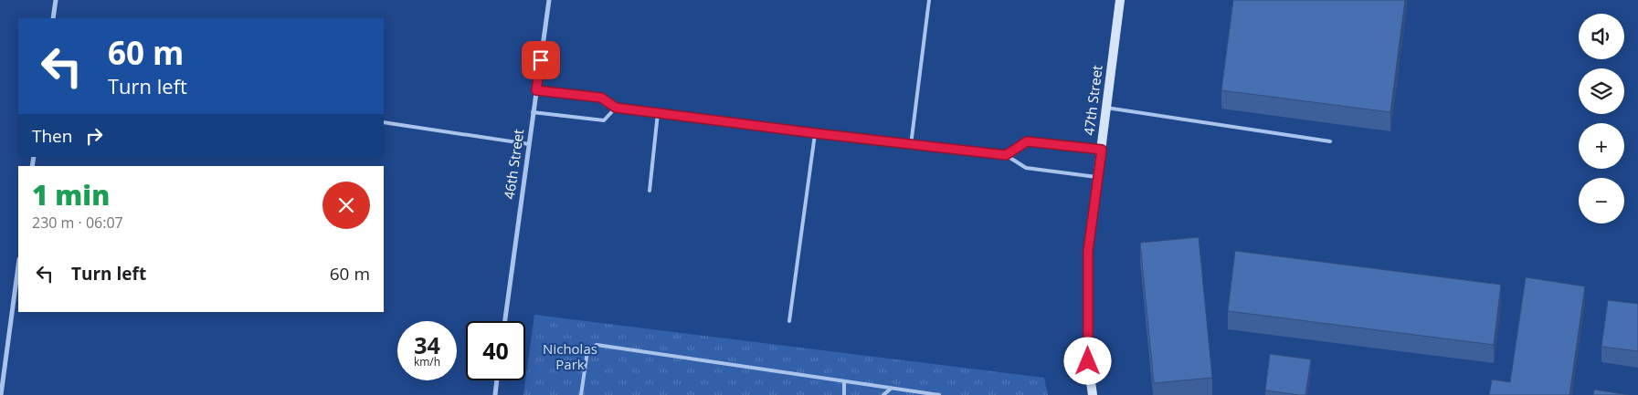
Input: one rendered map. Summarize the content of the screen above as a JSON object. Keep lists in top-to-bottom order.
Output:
{
  "streets": {
    "street": ["47th Street", "46th Street"]
  },
  "parks": ["Nicholas Park"],
  "page": {
    "map_buttons": ["+", "−"],
    "turn": ["60 m", "Turn left"],
    "then": "Then",
    "heading": ["1 min", "230 m · 06:07"],
    "list": [
      {
        "name": "Turn left",
        "value": "60 m"
      }
    ],
    "speed": "34 km/h",
    "limit": "40"
  }
}
